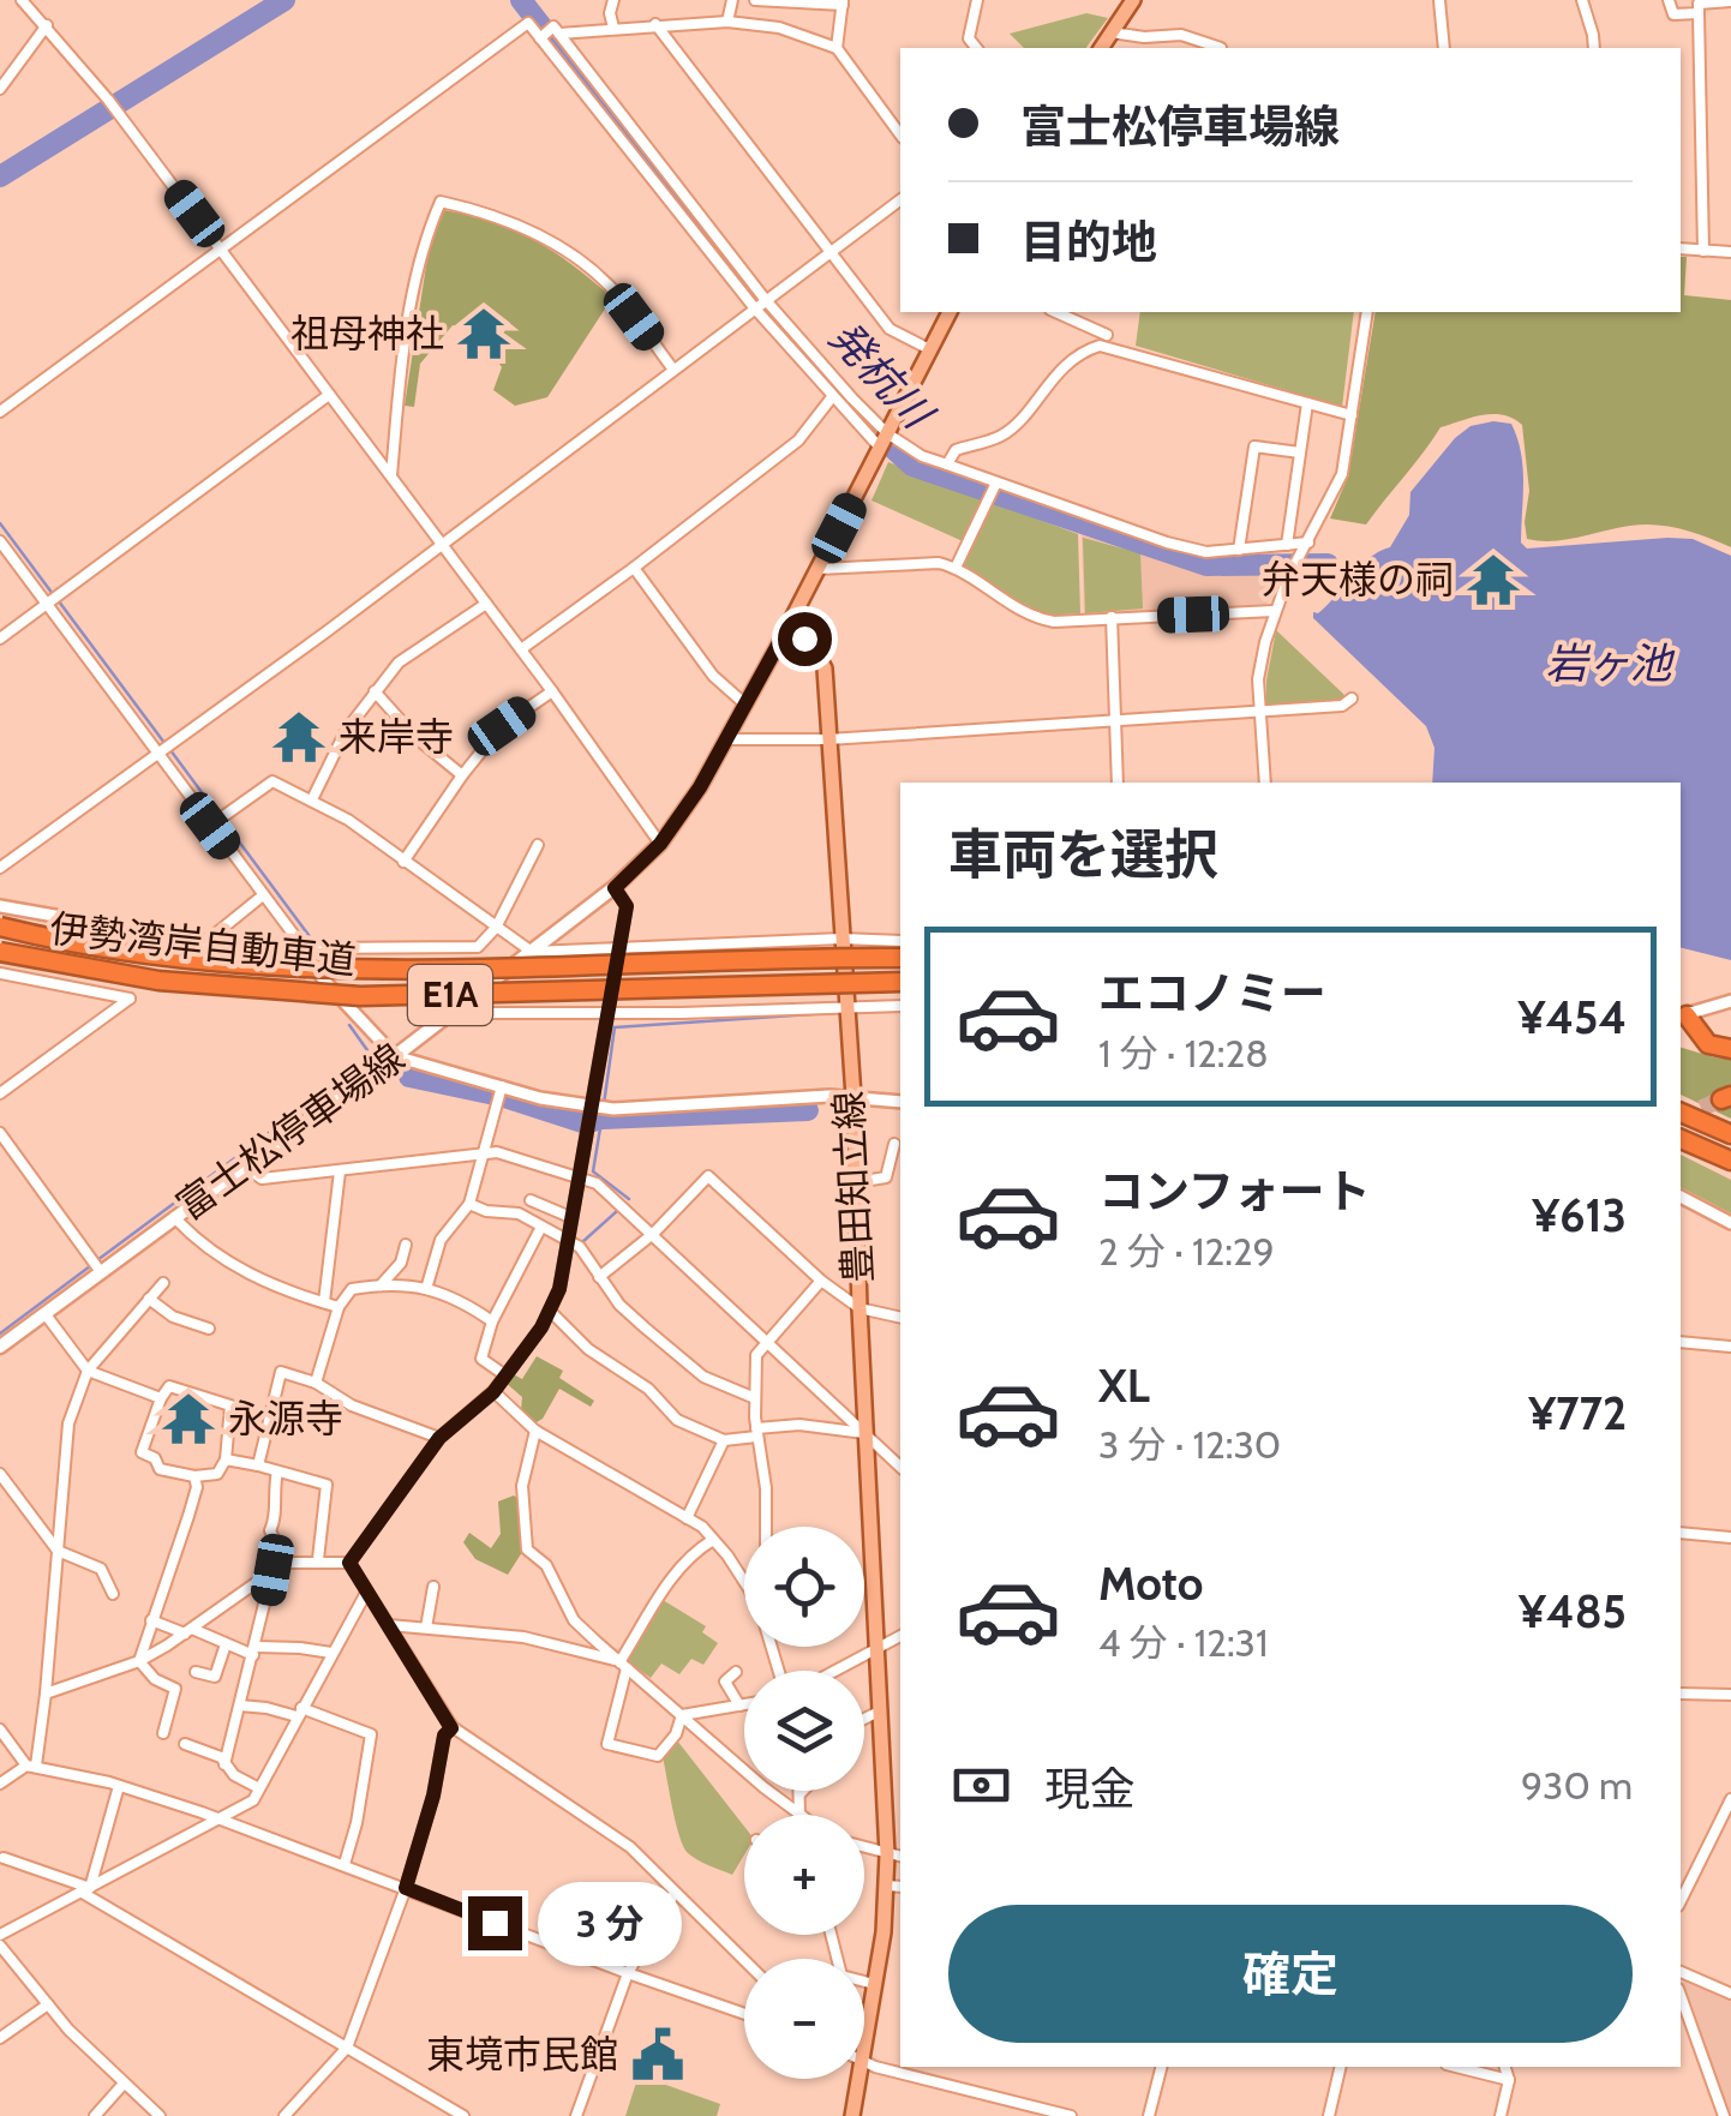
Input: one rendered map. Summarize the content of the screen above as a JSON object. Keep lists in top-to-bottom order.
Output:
{
  "streets": {
    "highway": ["伊勢湾岸自動車道", "E1A"],
    "main road": ["富士松停車場線", "豊田知立線"]
  },
  "crossings": [
    ["富士松停車場線", "豊田知立線"]
  ],
  "water": ["発杭川", "岩ヶ池"],
  "places": {
    "temple": [
      "祖母神社",
      "弁天様の祠",
      "来岸寺",
      "永源寺"
    ],
    "public building": ["東境市民館"]
  },
  "page": {
    "banner": ["富士松停車場線", "目的地"],
    "heading": "車両を選択",
    "list": [
      {
        "name": "エコノミー",
        "note": "1 分 · 12:28",
        "value": "¥454"
      },
      {
        "name": "コンフォート",
        "note": "2 分 · 12:29",
        "value": "¥613"
      },
      {
        "name": "XL",
        "note": "3 分 · 12:30",
        "value": "¥772"
      },
      {
        "name": "Moto",
        "note": "4 分 · 12:31",
        "value": "¥485"
      }
    ],
    "map_buttons": ["+", "−"],
    "pay": ["現金", "930 m"],
    "buttons": "確定",
    "bubble": "3 分"
  }
}
